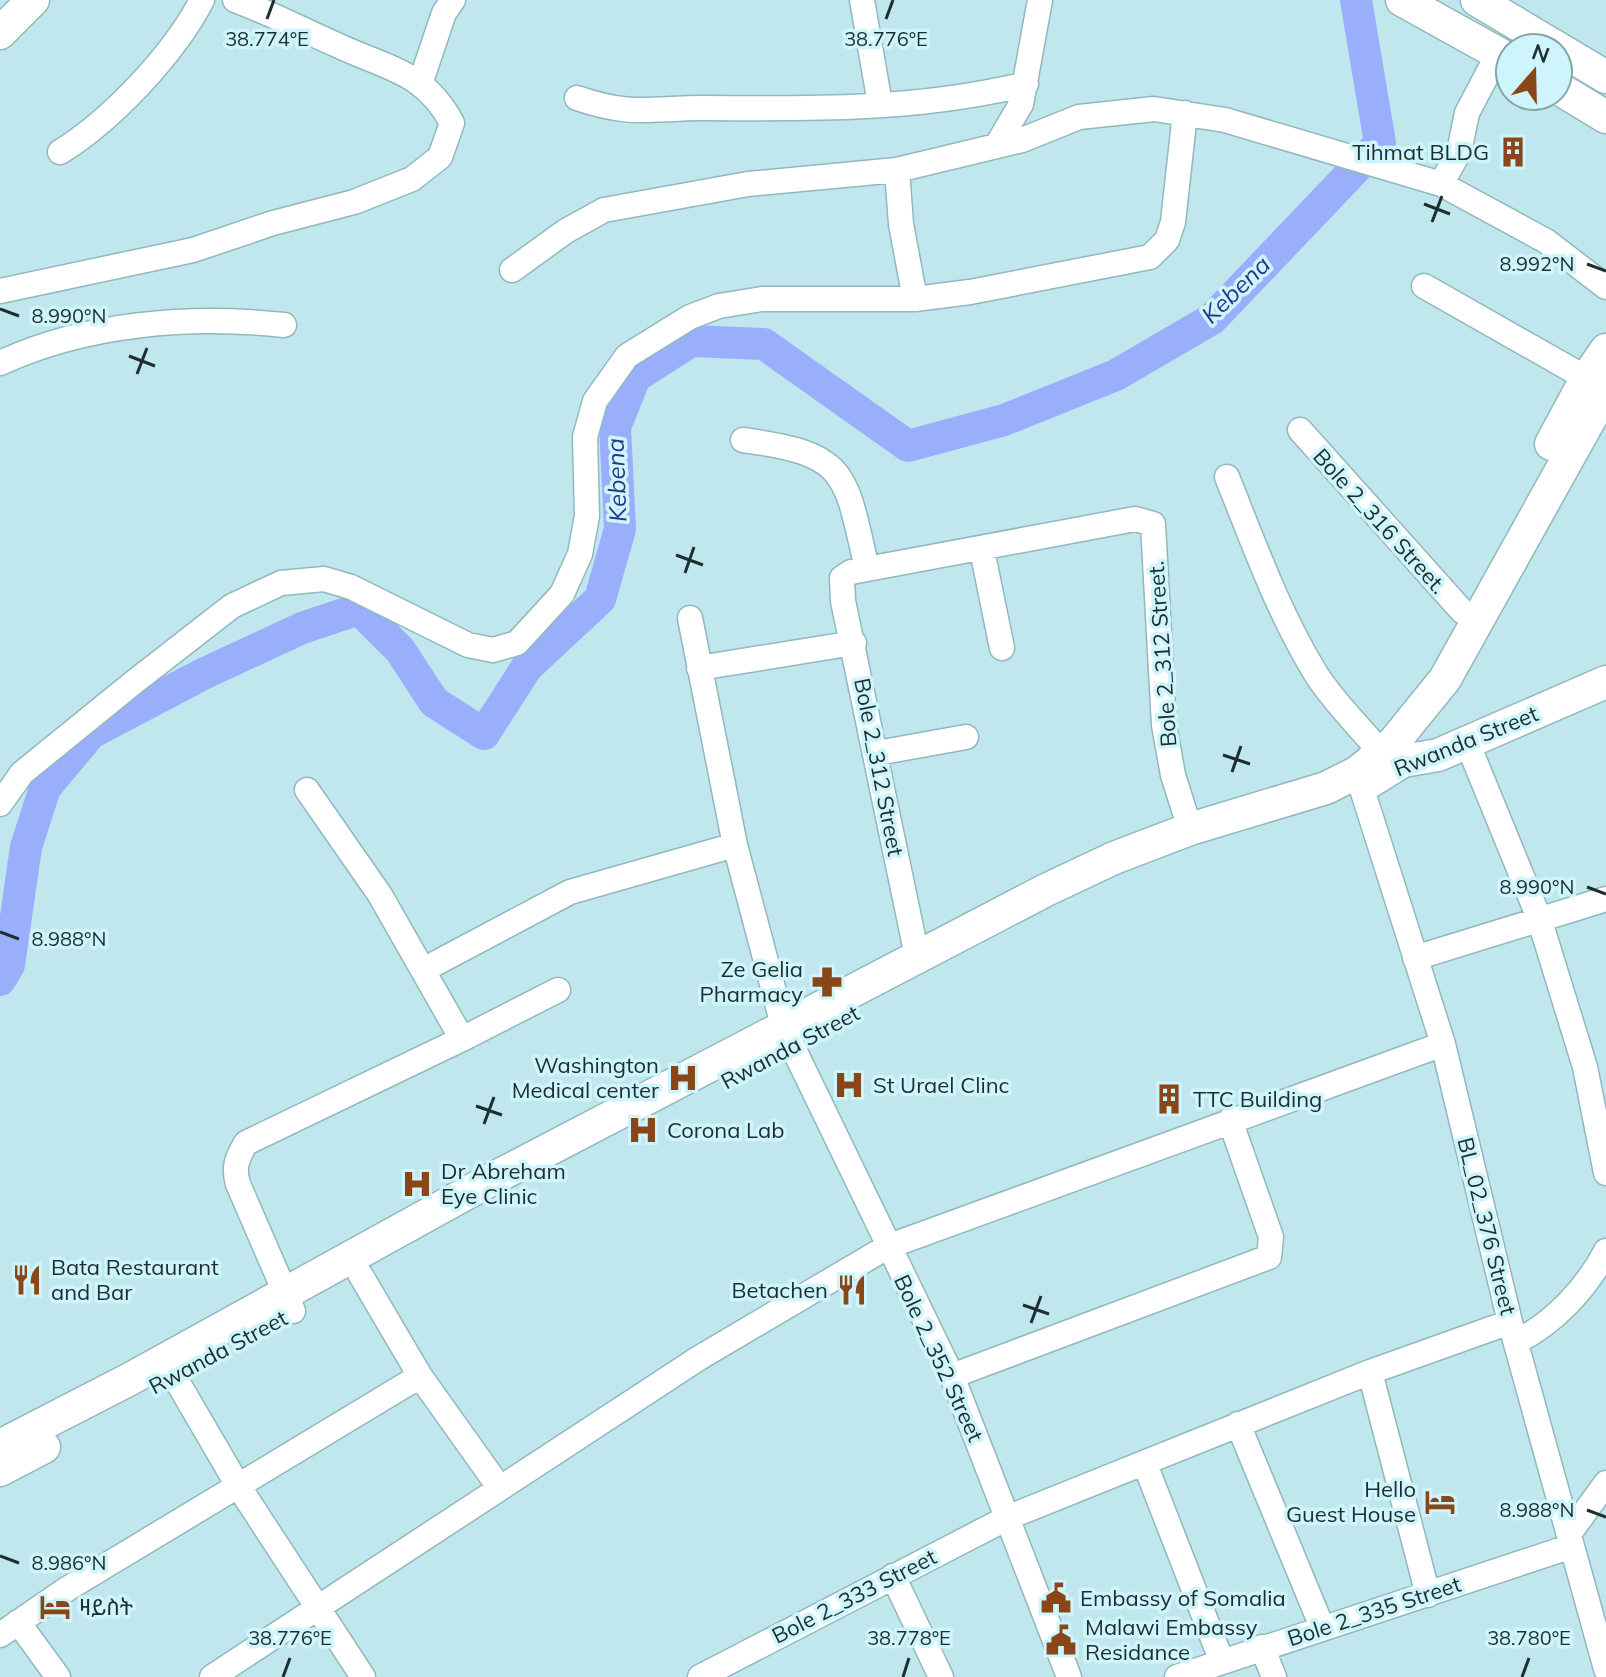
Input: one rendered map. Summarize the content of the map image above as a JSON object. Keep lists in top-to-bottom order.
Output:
{
  "streets": {
    "main road": ["Rwanda Street"],
    "street": [
      "Bole 2_316 Street.",
      "Bole 2_312 Street.",
      "Bole 2_312 Street",
      "BL_02_376 Street",
      "Bole 2_352 Street",
      "Bole 2_333 Street",
      "Bole 2_335 Street"
    ]
  },
  "crossings": [
    ["Bole 2_316 Street.", "Rwanda Street"],
    ["Bole 2_312 Street.", "Rwanda Street"],
    ["Rwanda Street", "Bole 2_312 Street"],
    ["Rwanda Street", "BL_02_376 Street"],
    ["Rwanda Street", "Bole 2_352 Street"],
    ["BL_02_376 Street", "Bole 2_333 Street"],
    ["BL_02_376 Street", "Bole 2_335 Street"],
    ["Bole 2_352 Street", "Bole 2_333 Street"]
  ],
  "water": ["Kebena"],
  "places": {
    "building": ["Tihmat BLDG", "TTC Building"],
    "pharmacy": ["Ze Gelia Pharmacy"],
    "hospital": [
      "Washington Medical center",
      "St Urael Clinc",
      "Corona Lab",
      "Dr Abreham Eye Clinic"
    ],
    "restaurant": ["Bata Restaurant and Bar", "Betachen"],
    "hotel": ["Hello Guest House", "ዛይስት"],
    "public building": ["Embassy of Somalia", "Malawi Embassy Residance"]
  },
  "north": "top",
  "coordinates": [
    "38.774°E",
    "38.776°E",
    "8.992°N",
    "8.990°N",
    "8.988°N",
    "8.986°N",
    "38.778°E",
    "38.780°E"
  ]
}
